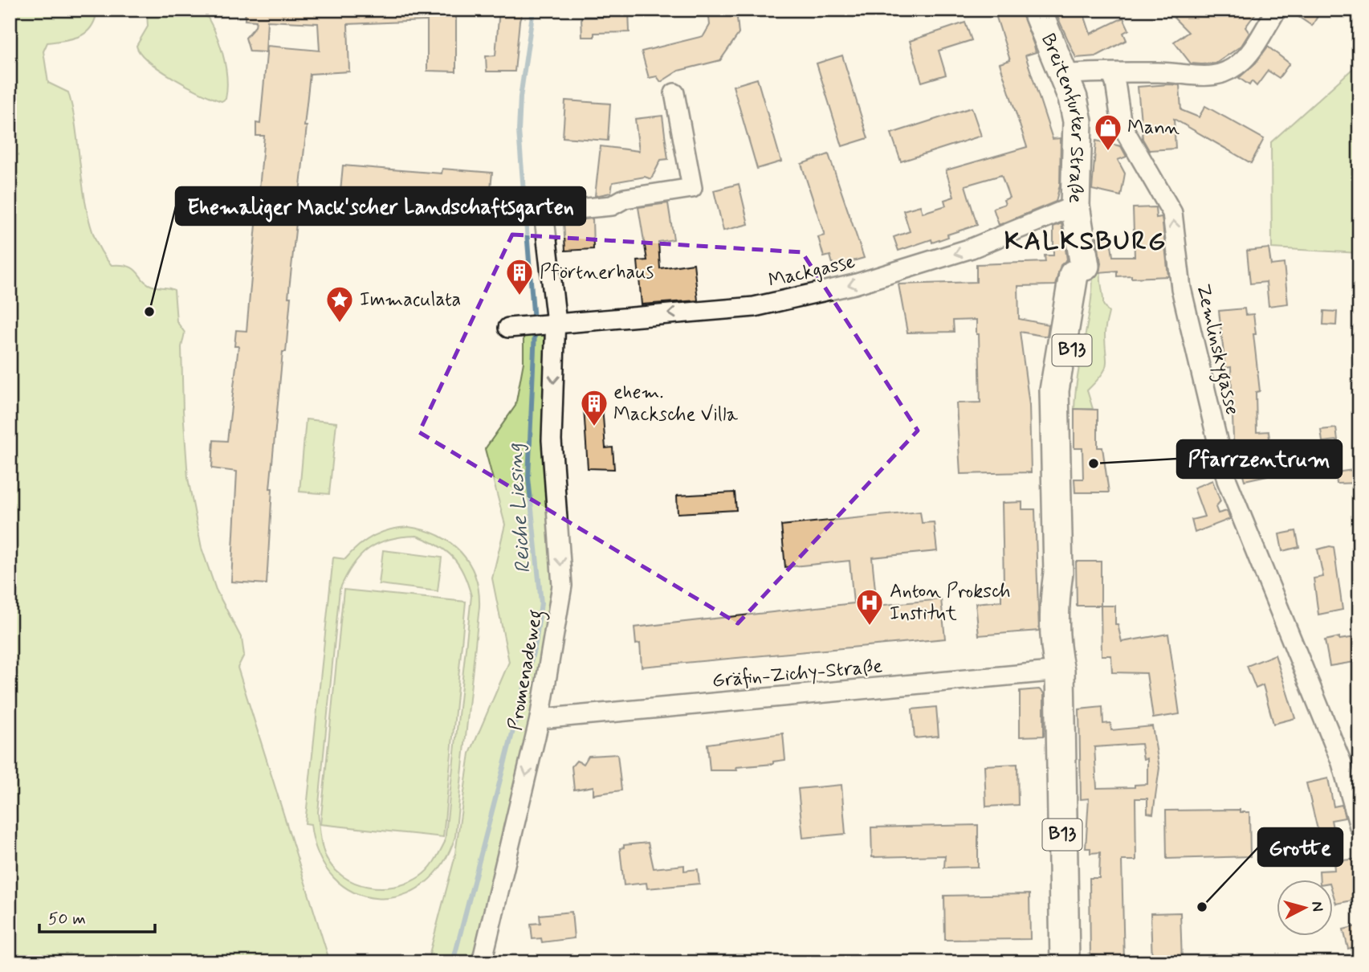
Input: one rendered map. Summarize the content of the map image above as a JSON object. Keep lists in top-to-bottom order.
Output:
{
  "streets": {
    "main road": ["Breitenfurter Straße", "B13"],
    "street": [
      "Mackgasse",
      "Zemlinskygasse",
      "Promenadeweg",
      "Gräfin-Zichy-Straße"
    ]
  },
  "crossings": [
    ["Breitenfurter Straße", "Mackgasse"],
    ["Breitenfurter Straße", "Gräfin-Zichy-Straße"],
    ["Mackgasse", "Promenadeweg"],
    ["Promenadeweg", "Gräfin-Zichy-Straße"]
  ],
  "one_way": ["Mackgasse", "Zemlinskygasse", "Promenadeweg"],
  "districts": ["KALKSBURG"],
  "water": ["Reiche Liesing"],
  "places": {
    "shop": ["Mann"],
    "building": ["Pförtnerhaus", "ehem. Macksche Villa"],
    "other": ["Ehemaliger Mack'scher Landschaftsgarten", "Pfarrzentrum", "Grotte"],
    "place": ["Immaculata"],
    "hospital": ["Anton Proksch Institut"]
  },
  "scale_bar": "50 m",
  "north": "right"
}
